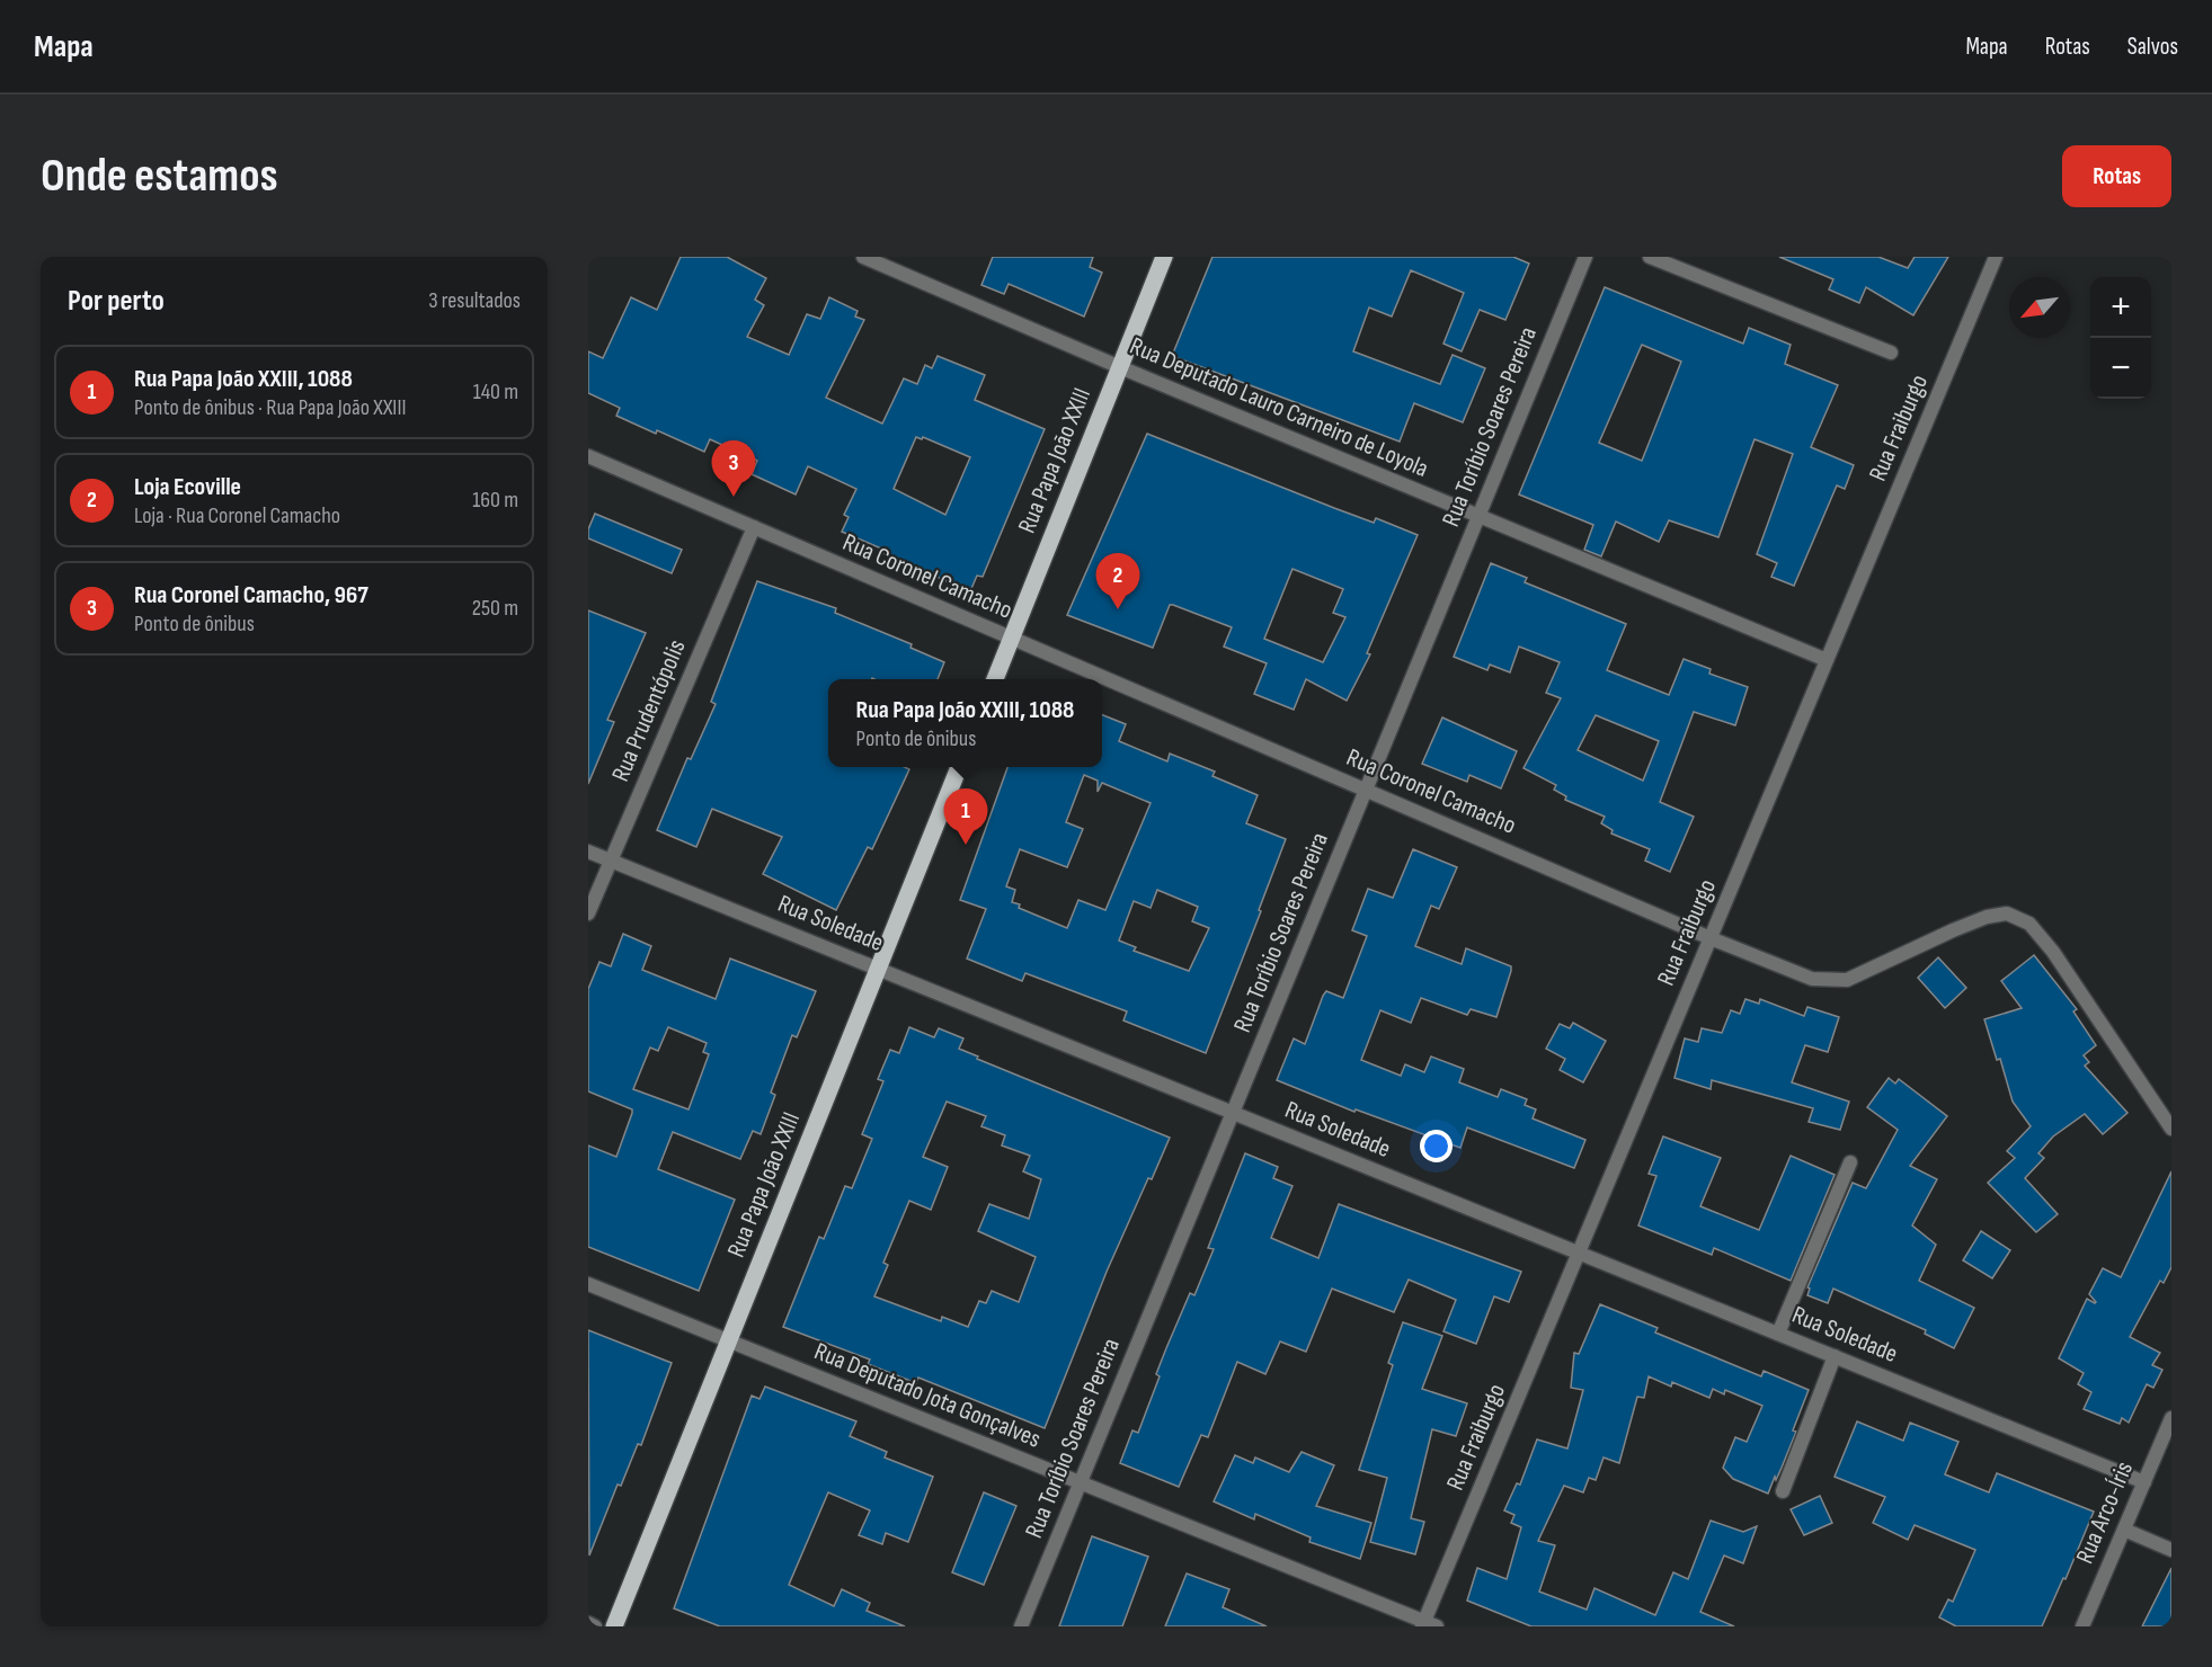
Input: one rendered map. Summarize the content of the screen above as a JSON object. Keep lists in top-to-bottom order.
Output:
{
  "streets": {
    "main road": ["Rua Papa João XXIII"],
    "street": [
      "Rua Deputado Lauro Carneiro de Loyola",
      "Rua Toríbio Soares Pereira",
      "Rua Fraiburgo",
      "Rua Coronel Camacho",
      "Rua Prudentópolis",
      "Rua Soledade",
      "Rua Deputado Jota Gonçalves",
      "Rua Arco-Íris"
    ]
  },
  "crossings": [
    ["Rua Deputado Lauro Carneiro de Loyola", "Rua Toríbio Soares Pereira"],
    ["Rua Deputado Lauro Carneiro de Loyola", "Rua Fraiburgo"],
    ["Rua Deputado Lauro Carneiro de Loyola", "Rua Papa João XXIII"],
    ["Rua Toríbio Soares Pereira", "Rua Coronel Camacho"],
    ["Rua Toríbio Soares Pereira", "Rua Soledade"],
    ["Rua Toríbio Soares Pereira", "Rua Deputado Jota Gonçalves"],
    ["Rua Fraiburgo", "Rua Coronel Camacho"],
    ["Rua Fraiburgo", "Rua Soledade"],
    ["Rua Fraiburgo", "Rua Deputado Jota Gonçalves"],
    ["Rua Papa João XXIII", "Rua Coronel Camacho"],
    ["Rua Papa João XXIII", "Rua Soledade"],
    ["Rua Papa João XXIII", "Rua Deputado Jota Gonçalves"],
    ["Rua Coronel Camacho", "Rua Prudentópolis"],
    ["Rua Prudentópolis", "Rua Soledade"],
    ["Rua Soledade", "Rua Arco-Íris"]
  ],
  "north": "bottom left",
  "page": {
    "header": "Mapa",
    "nav": ["Mapa", "Rotas", "Salvos"],
    "buttons": "Rotas",
    "title": "Onde estamos",
    "heading": ["Por perto", "3 resultados"],
    "map_buttons": ["+", "−"],
    "list": [
      {
        "mark": "1",
        "name": "Rua Papa João XXIII, 1088",
        "note": "Ponto de ônibus · Rua Papa João XXIII",
        "value": "140 m"
      },
      {
        "mark": "2",
        "name": "Loja Ecoville",
        "note": "Loja · Rua Coronel Camacho",
        "value": "160 m"
      },
      {
        "mark": "3",
        "name": "Rua Coronel Camacho, 967",
        "note": "Ponto de ônibus",
        "value": "250 m"
      }
    ],
    "pins": ["3", "2", "1"],
    "popup": ["Rua Papa João XXIII, 1088", "Ponto de ônibus"]
  }
}
